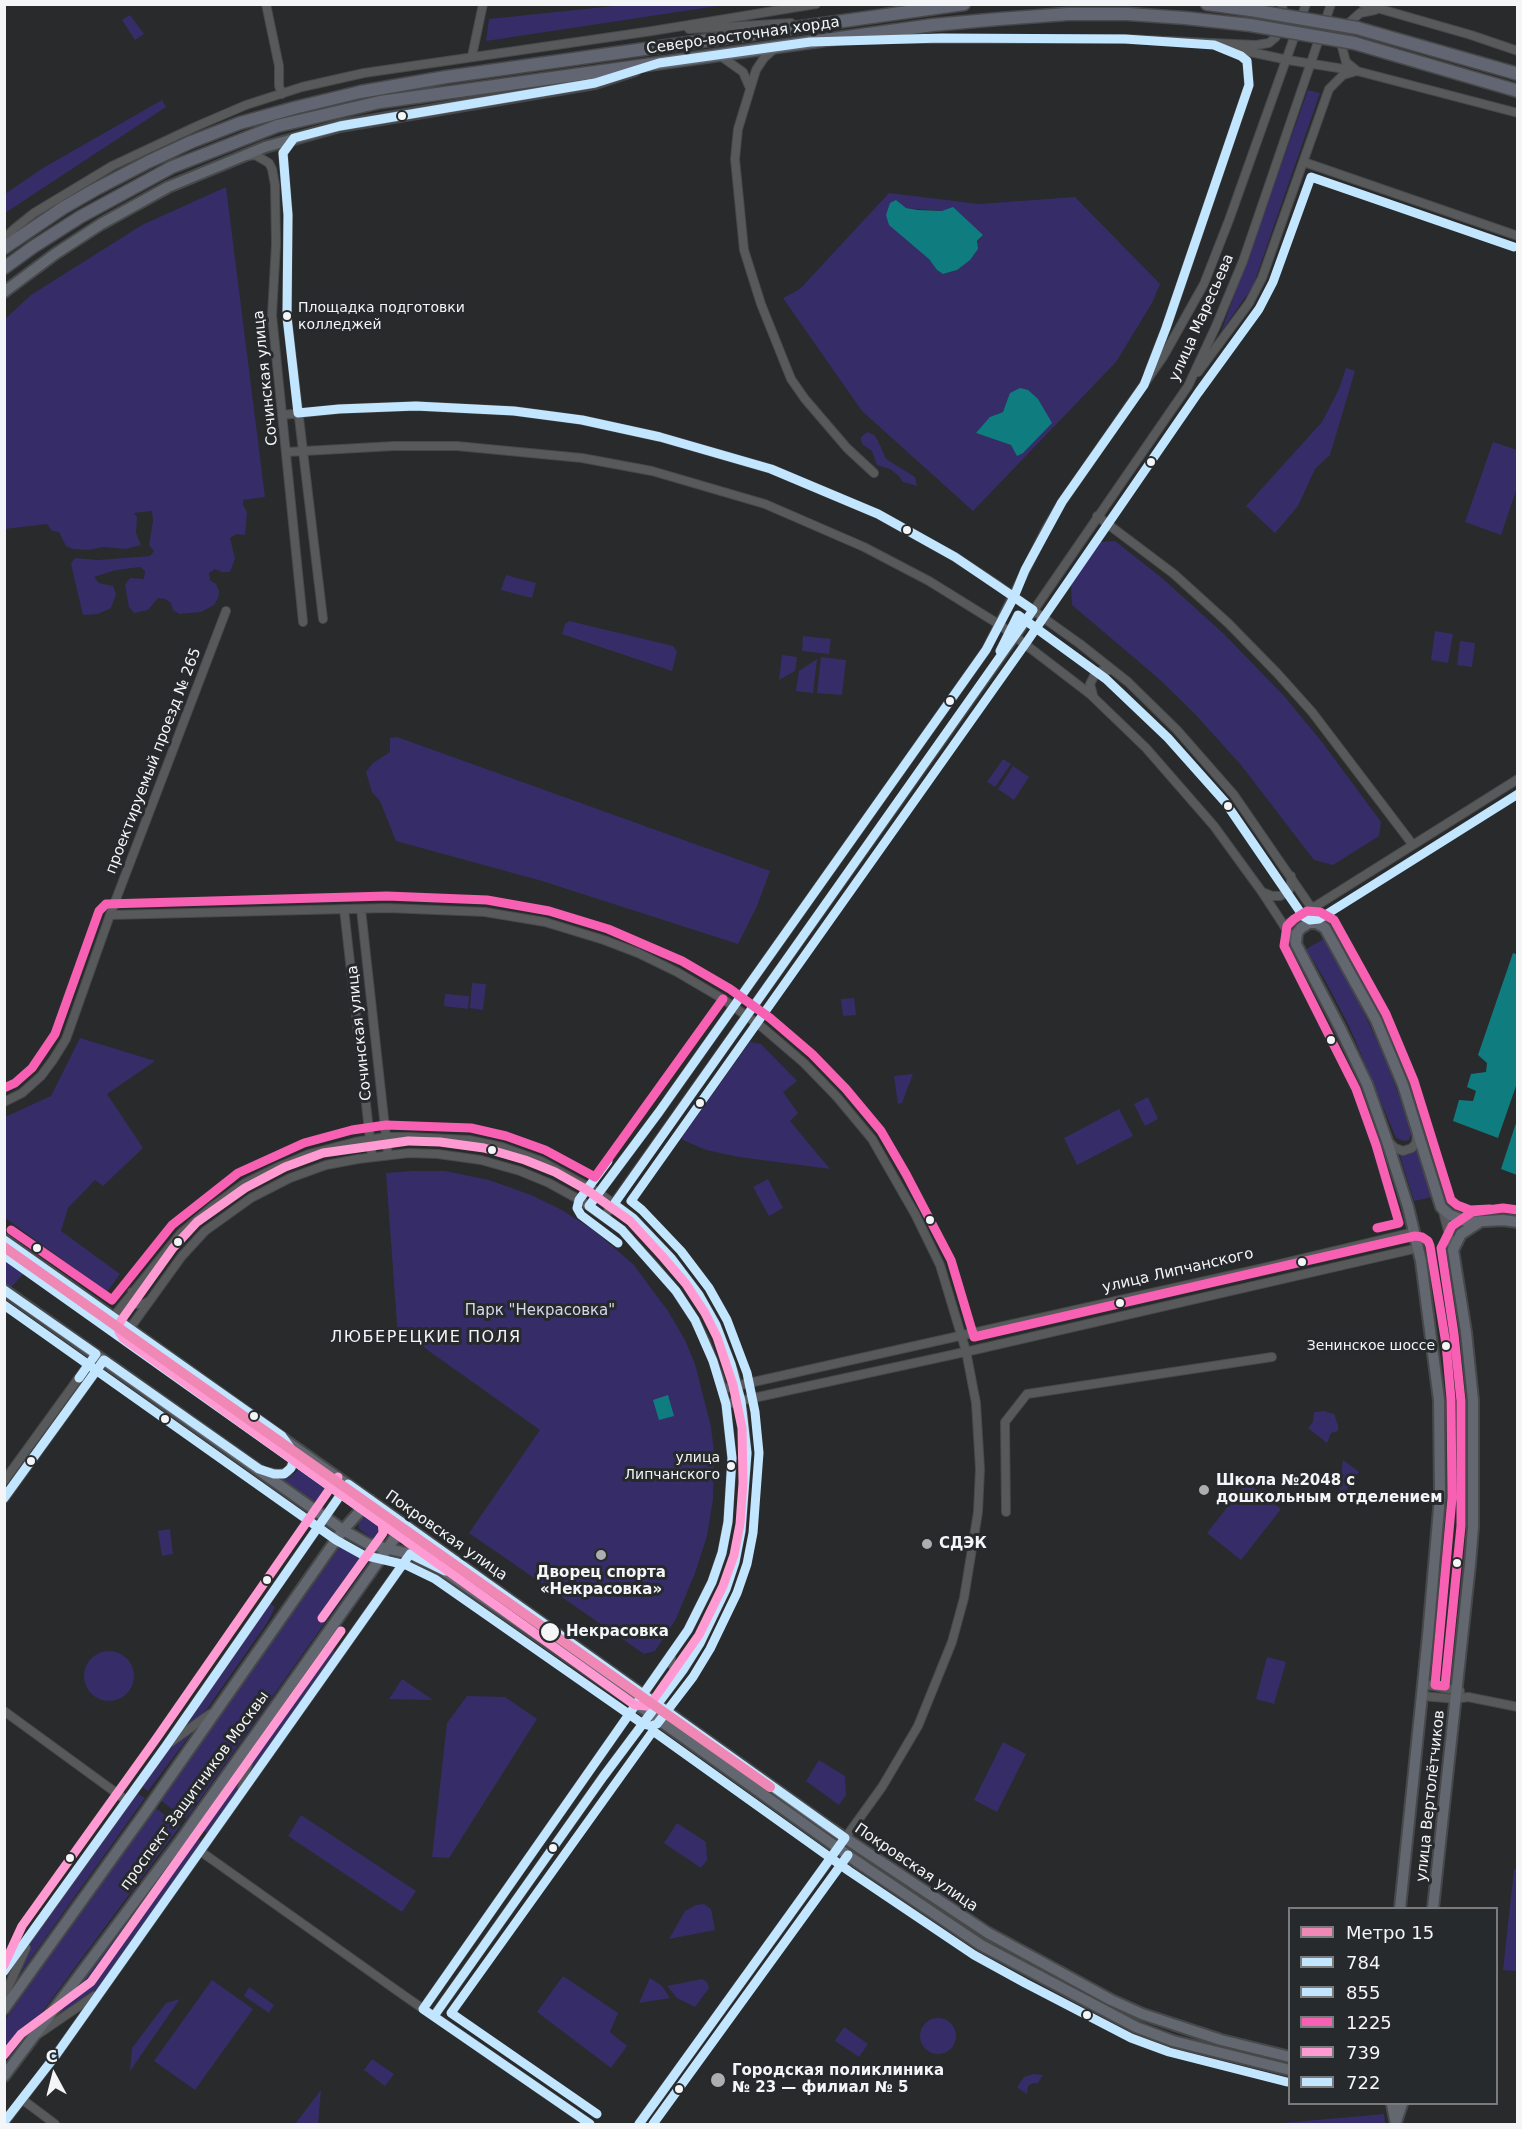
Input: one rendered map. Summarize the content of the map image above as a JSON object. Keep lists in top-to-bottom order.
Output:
{
  "streets": {
    "highway": ["Северо-восточная хорда"],
    "main road": ["Покровская улица", "проспект Защитников Москвы", "улица Вертолётчиков"],
    "street": [
      "улица Маресьева",
      "Сочинская улица",
      "проектируемый проезд № 265",
      "улица Липчанского"
    ]
  },
  "crossings": [
    ["улица Маресьева", "улица Вертолётчиков"],
    ["Сочинская улица", "улица Вертолётчиков"],
    ["улица Липчанского", "улица Вертолётчиков"],
    ["Покровская улица", "проспект Защитников Москвы"]
  ],
  "districts": ["ЛЮБЕРЕЦКИЕ ПОЛЯ"],
  "parks": ["Парк \"Некрасовка\""],
  "places": [
    "Площадка подготовки колледжей",
    "Зенинское шоссе",
    "улица Липчанского",
    "Школа №2048 с дошкольным отделением",
    "СДЭК",
    "Дворец спорта «Некрасовка»",
    "Некрасовка",
    "Городская поликлиника № 23 — филиал № 5"
  ],
  "lines": [
    "transit line 784",
    "transit line 855",
    "transit line 1225",
    "transit line 739",
    "metro line 15",
    "transit line 722"
  ],
  "legend": [
    "Метро 15",
    "784",
    "855",
    "1225",
    "739",
    "722"
  ],
  "north": "top"
}
